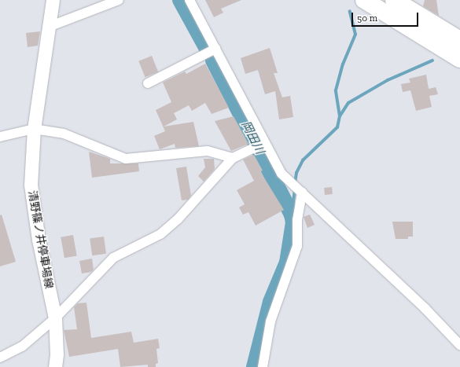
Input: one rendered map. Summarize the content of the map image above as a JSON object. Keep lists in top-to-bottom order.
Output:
{
  "streets": {
    "main road": ["清野篠ノ井停車場線"]
  },
  "water": ["岡田川"],
  "scale_bar": "50 m"
}
